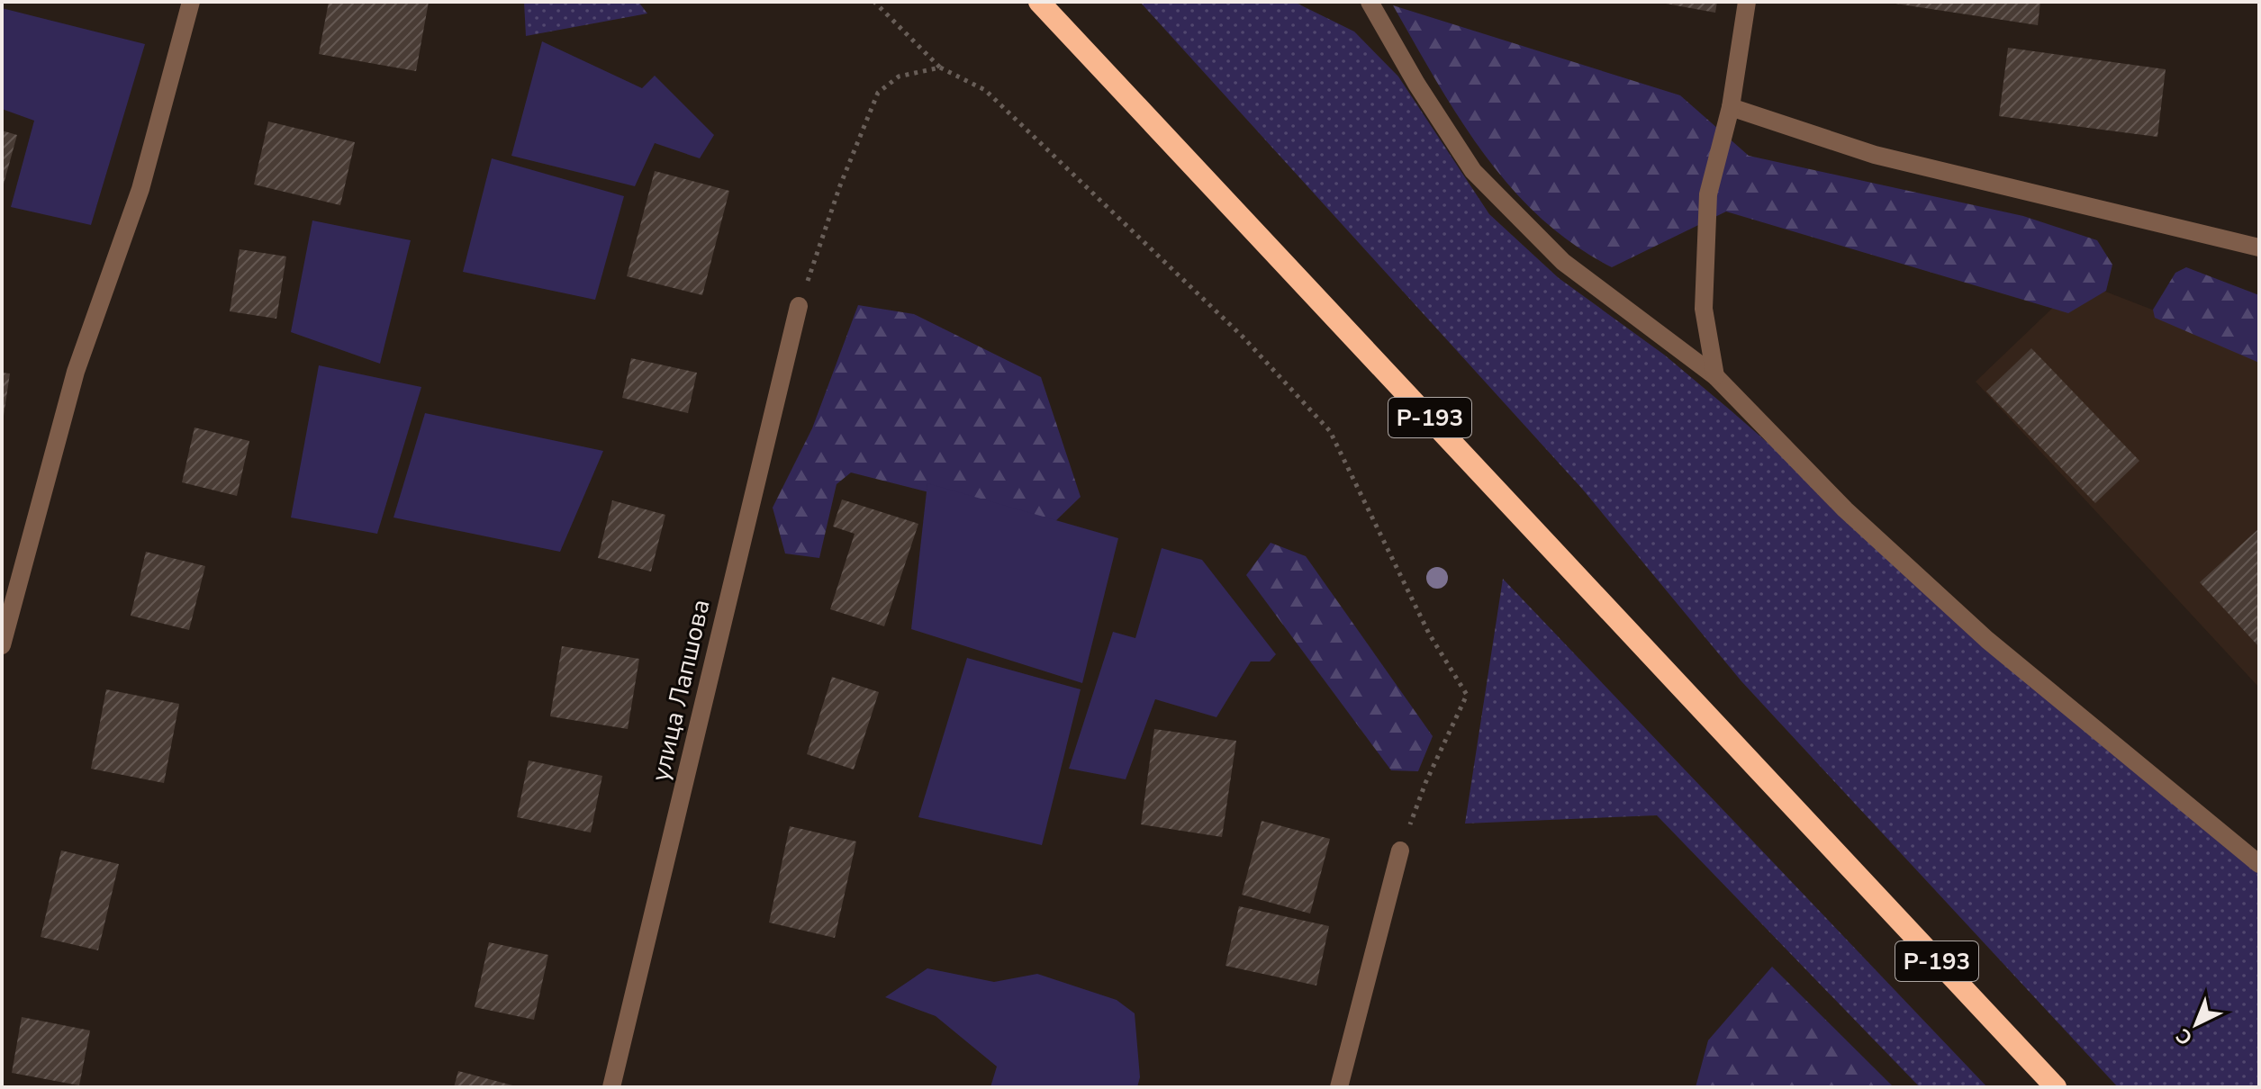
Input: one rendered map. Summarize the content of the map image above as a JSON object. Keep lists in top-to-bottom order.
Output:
{
  "streets": {
    "highway": ["Р-193"],
    "street": ["улица Лапшова"]
  },
  "north": "bottom left"
}
